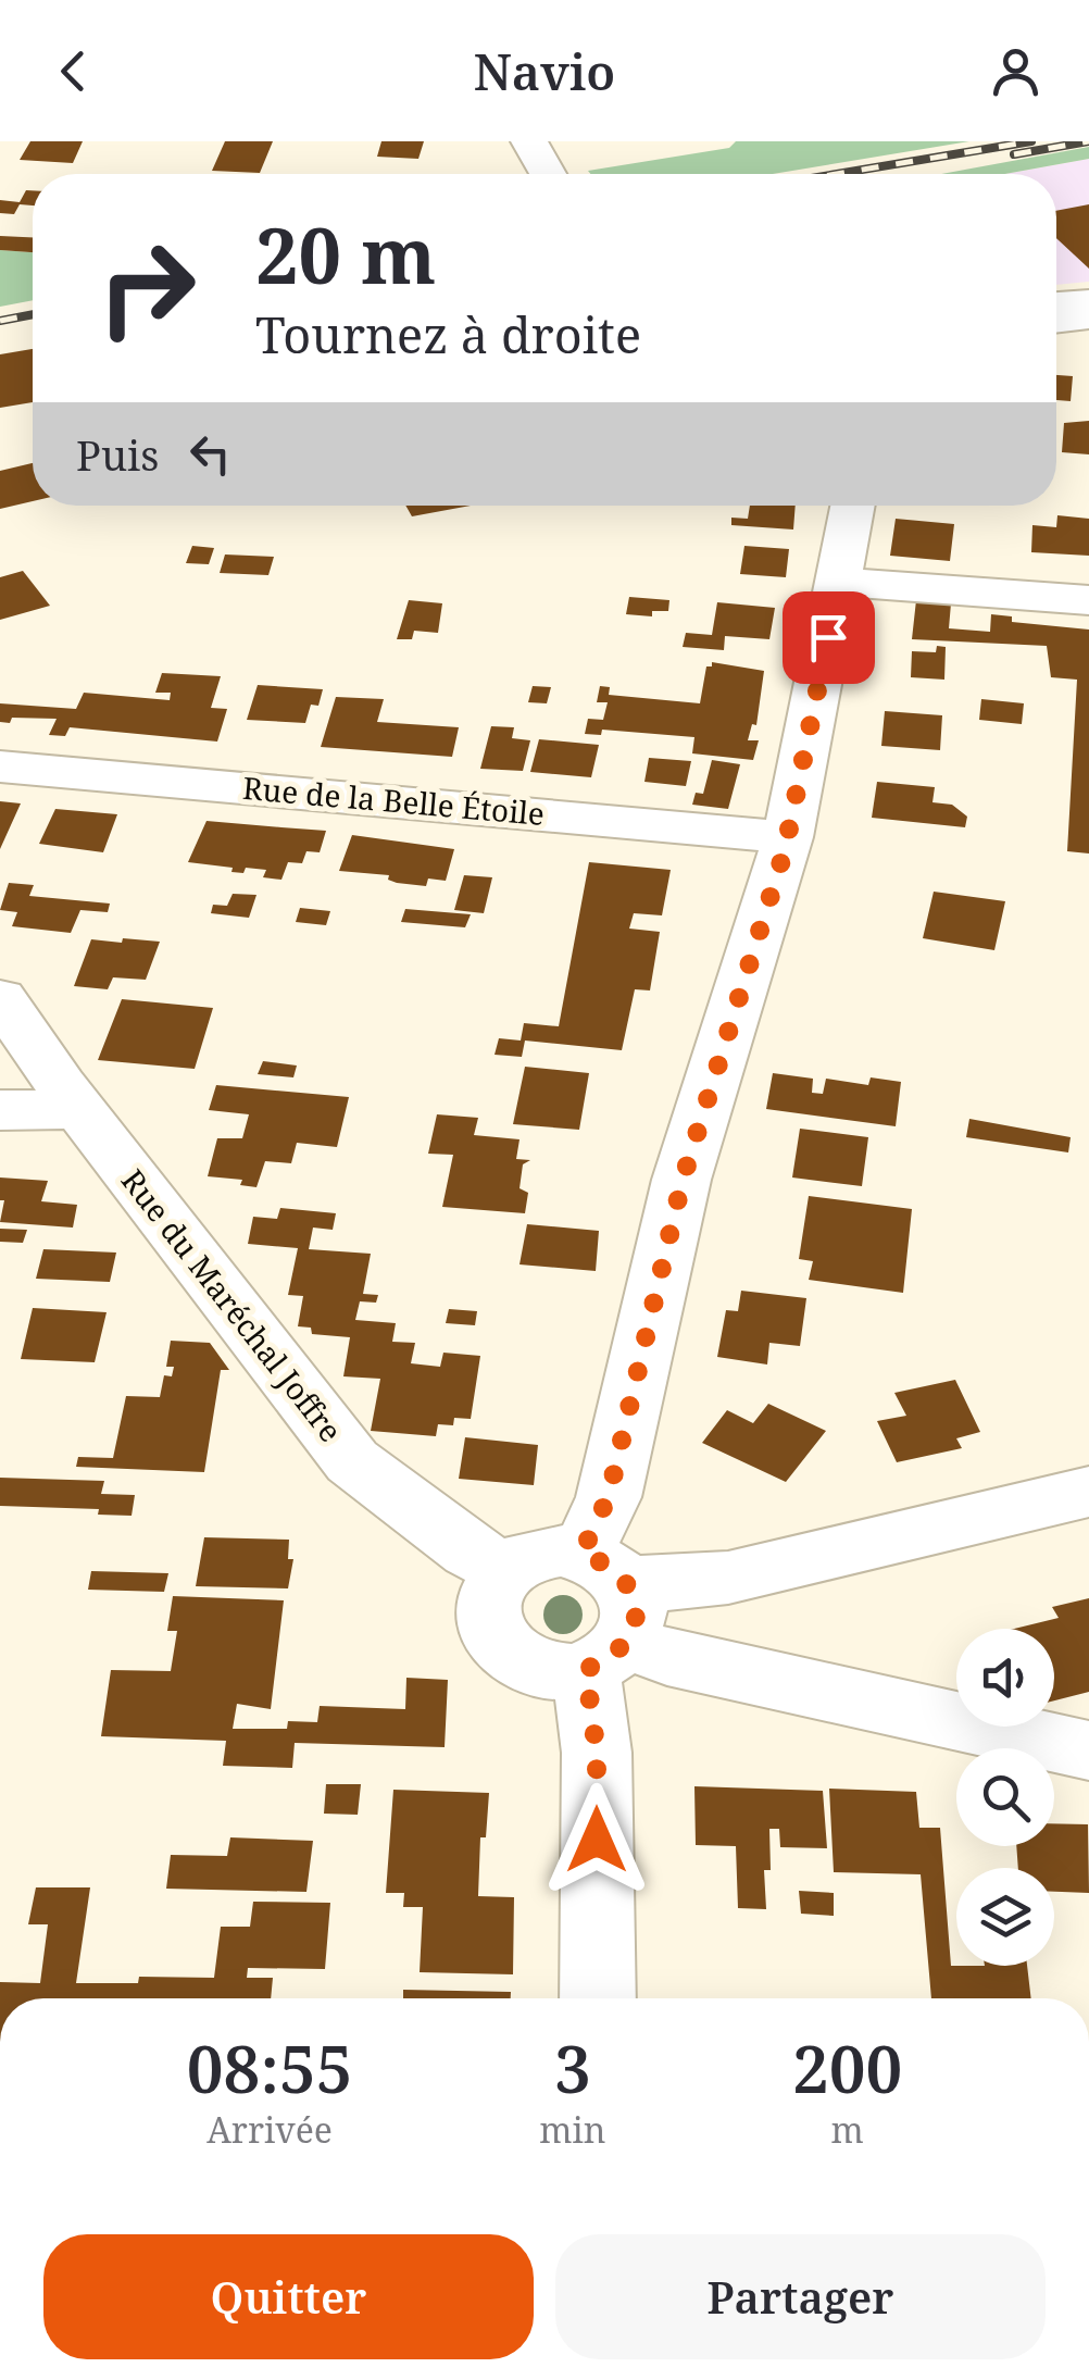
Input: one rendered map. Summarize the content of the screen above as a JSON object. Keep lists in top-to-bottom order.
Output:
{
  "streets": {
    "street": ["Rue de la Belle Étoile", "Rue du Maréchal Joffre"]
  },
  "page": {
    "header": "Navio",
    "turn": ["20 m", "Tournez à droite"],
    "then": "Puis",
    "eta": [
      "08:55",
      "Arrivée",
      "3",
      "min",
      "200",
      "m"
    ],
    "buttons": ["Quitter", "Partager"]
  }
}
